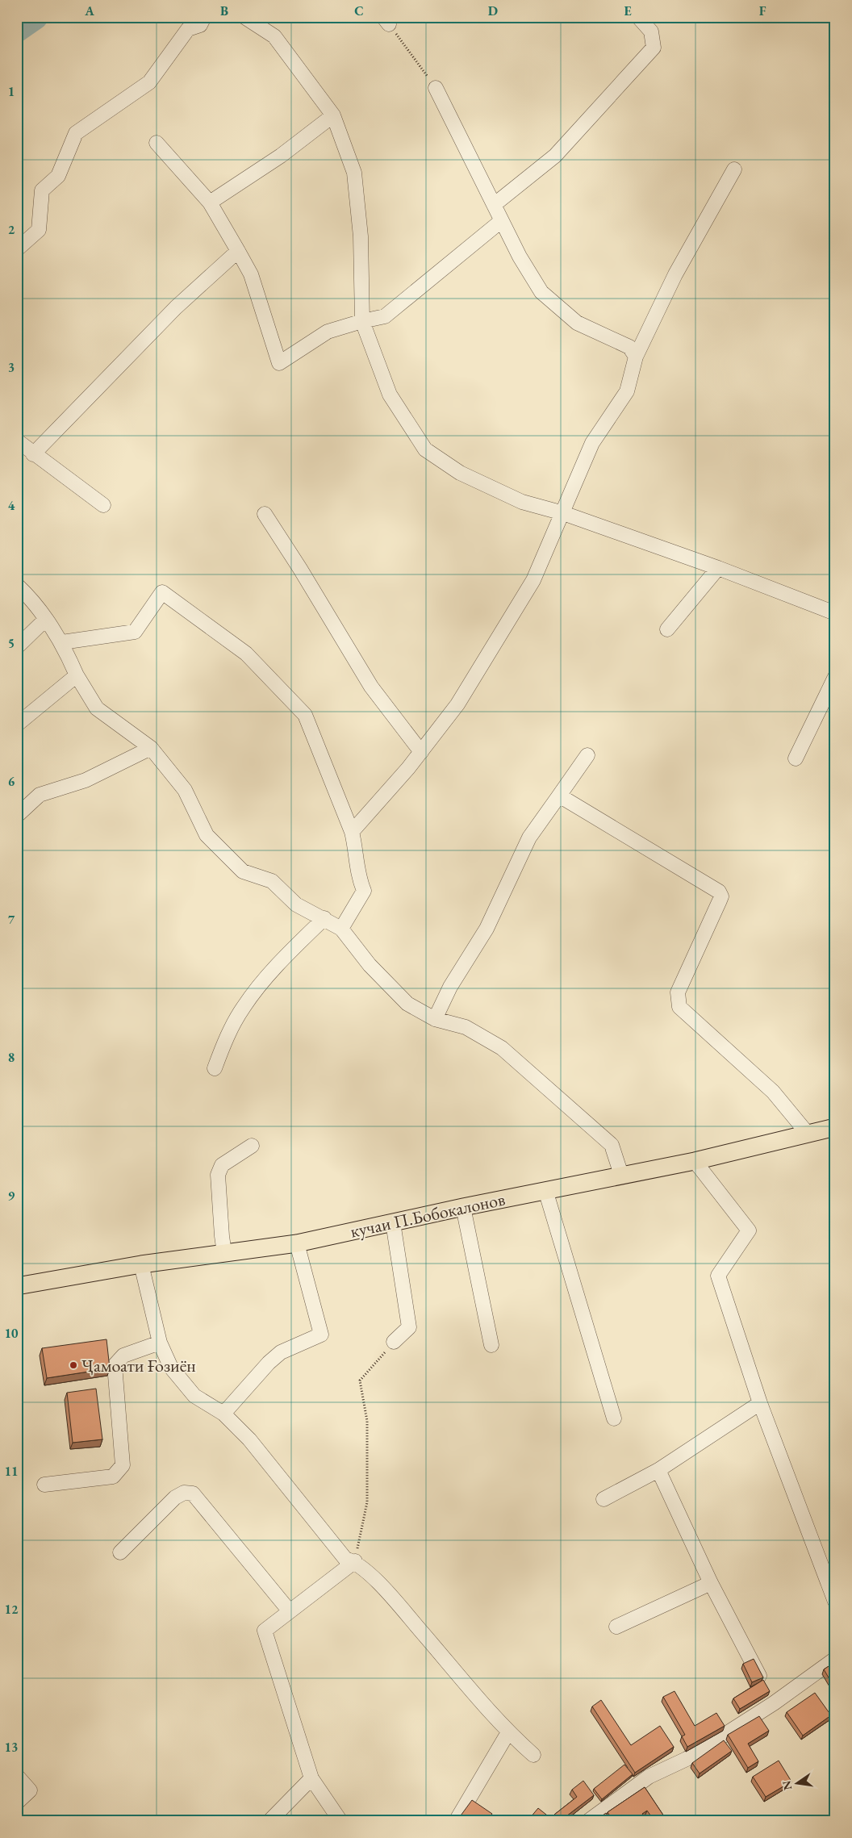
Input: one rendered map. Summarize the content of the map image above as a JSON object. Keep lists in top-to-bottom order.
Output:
{
  "streets": {
    "main road": ["кучаи П.Бобокалонов"]
  },
  "places": ["Ҷамоати Ғозиён"],
  "north": "left",
  "grid": {
    "columns": [
      "A",
      "B",
      "C",
      "D",
      "E",
      "F"
    ],
    "rows": [
      "1",
      "2",
      "3",
      "4",
      "5",
      "6",
      "7",
      "8",
      "9",
      "10",
      "11",
      "12",
      "13"
    ]
  }
}
